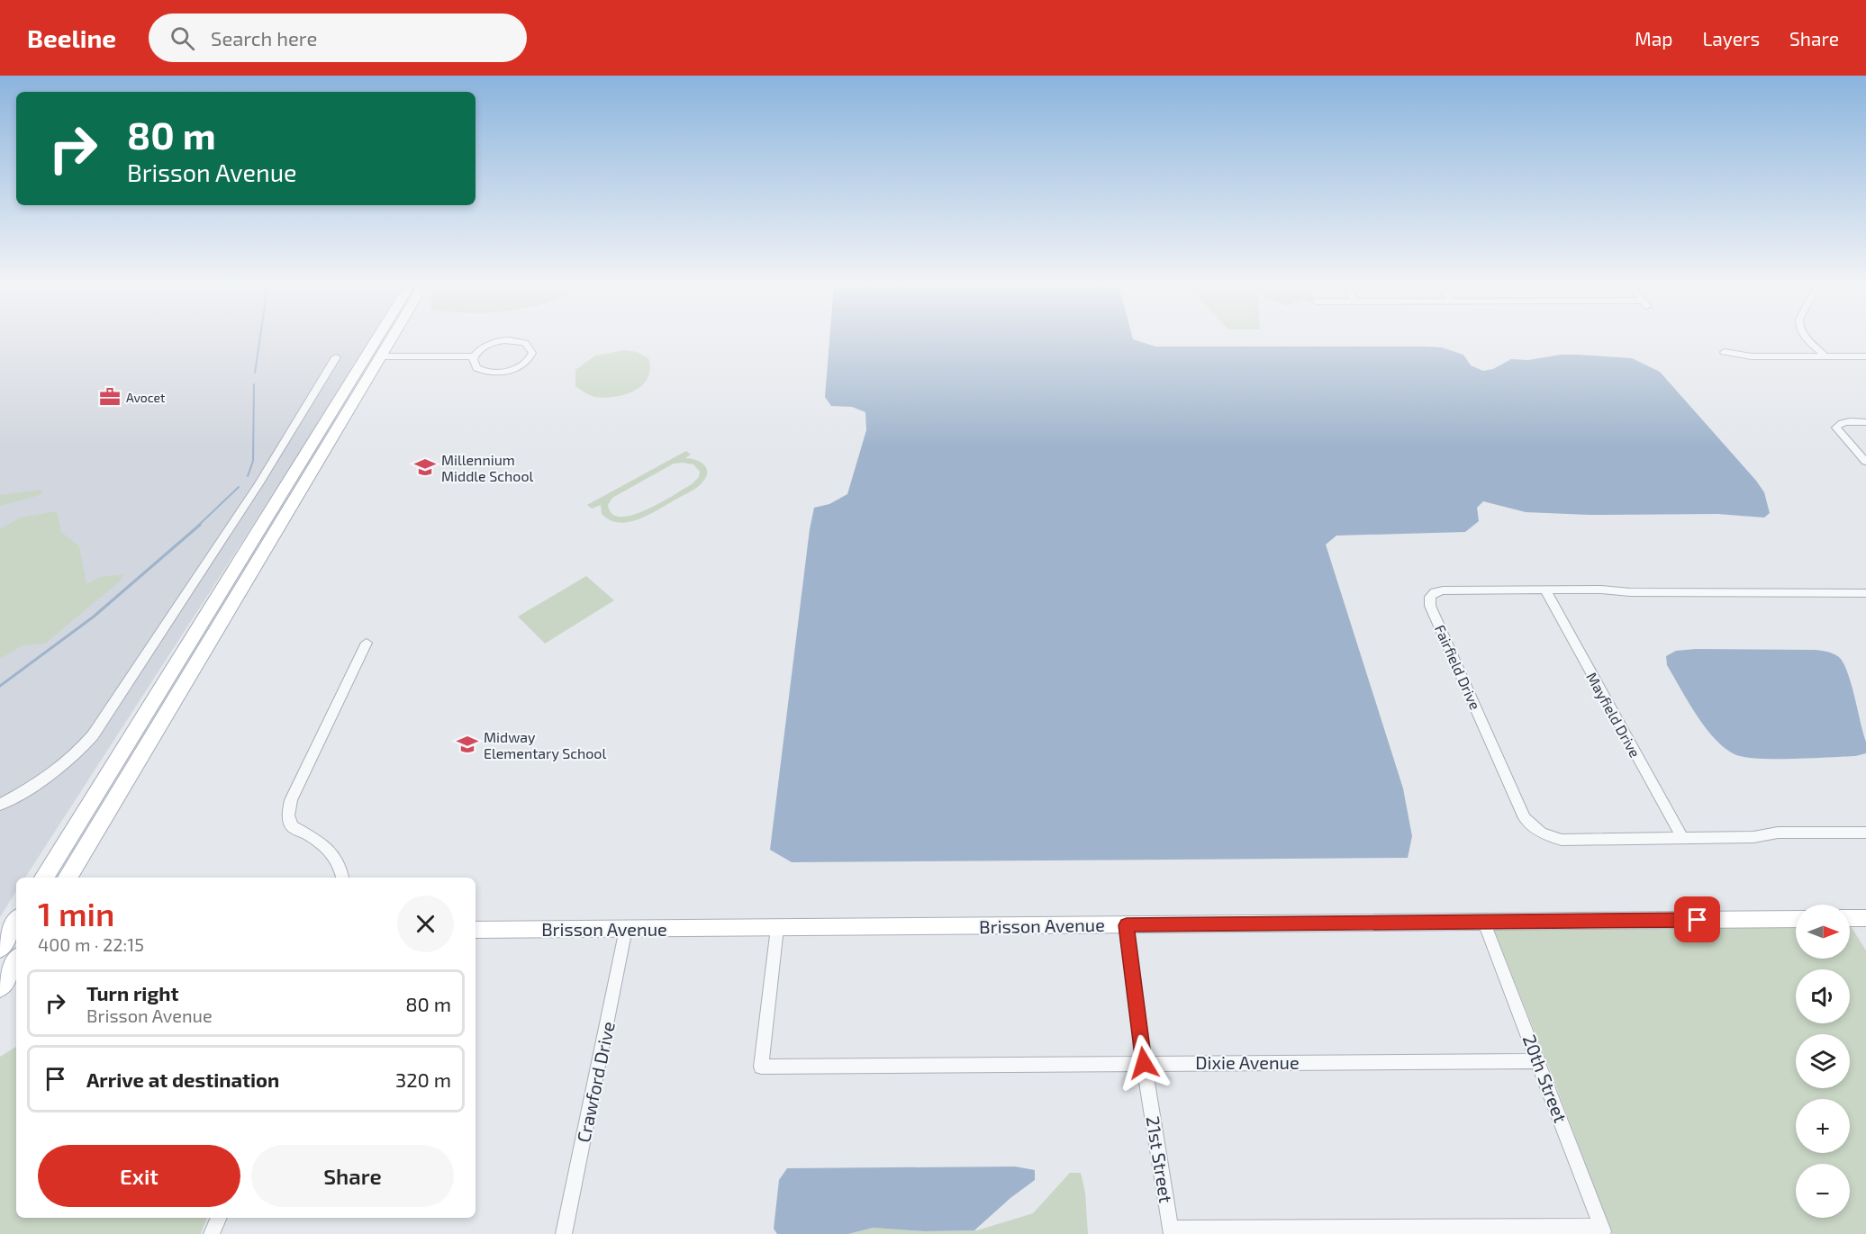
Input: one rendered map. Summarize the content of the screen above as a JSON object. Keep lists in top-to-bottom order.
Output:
{
  "streets": {
    "street": [
      "Fairfield Drive",
      "Mayfield Drive",
      "Brisson Avenue",
      "Dixie Avenue",
      "20th Street",
      "Crawford Drive",
      "21st Street"
    ]
  },
  "crossings": [
    ["Fairfield Drive", "Mayfield Drive"],
    ["Brisson Avenue", "Dixie Avenue"],
    ["Brisson Avenue", "20th Street"],
    ["Brisson Avenue", "Crawford Drive"],
    ["Brisson Avenue", "21st Street"],
    ["Dixie Avenue", "20th Street"],
    ["Dixie Avenue", "21st Street"]
  ],
  "places": {
    "office": ["Avocet"],
    "school or university": ["Millennium Middle School", "Midway Elementary School"]
  },
  "north": "right",
  "page": {
    "header": "Beeline",
    "search": "Search here",
    "nav": ["Map", "Layers", "Share"],
    "turn": ["80 m", "Brisson Avenue"],
    "heading": ["1 min", "400 m · 22:15"],
    "map_buttons": ["+", "−"],
    "list": [
      {
        "name": "Turn right",
        "note": "Brisson Avenue",
        "value": "80 m"
      },
      {
        "name": "Arrive at destination",
        "value": "320 m"
      }
    ],
    "buttons": ["Exit", "Share"]
  }
}
